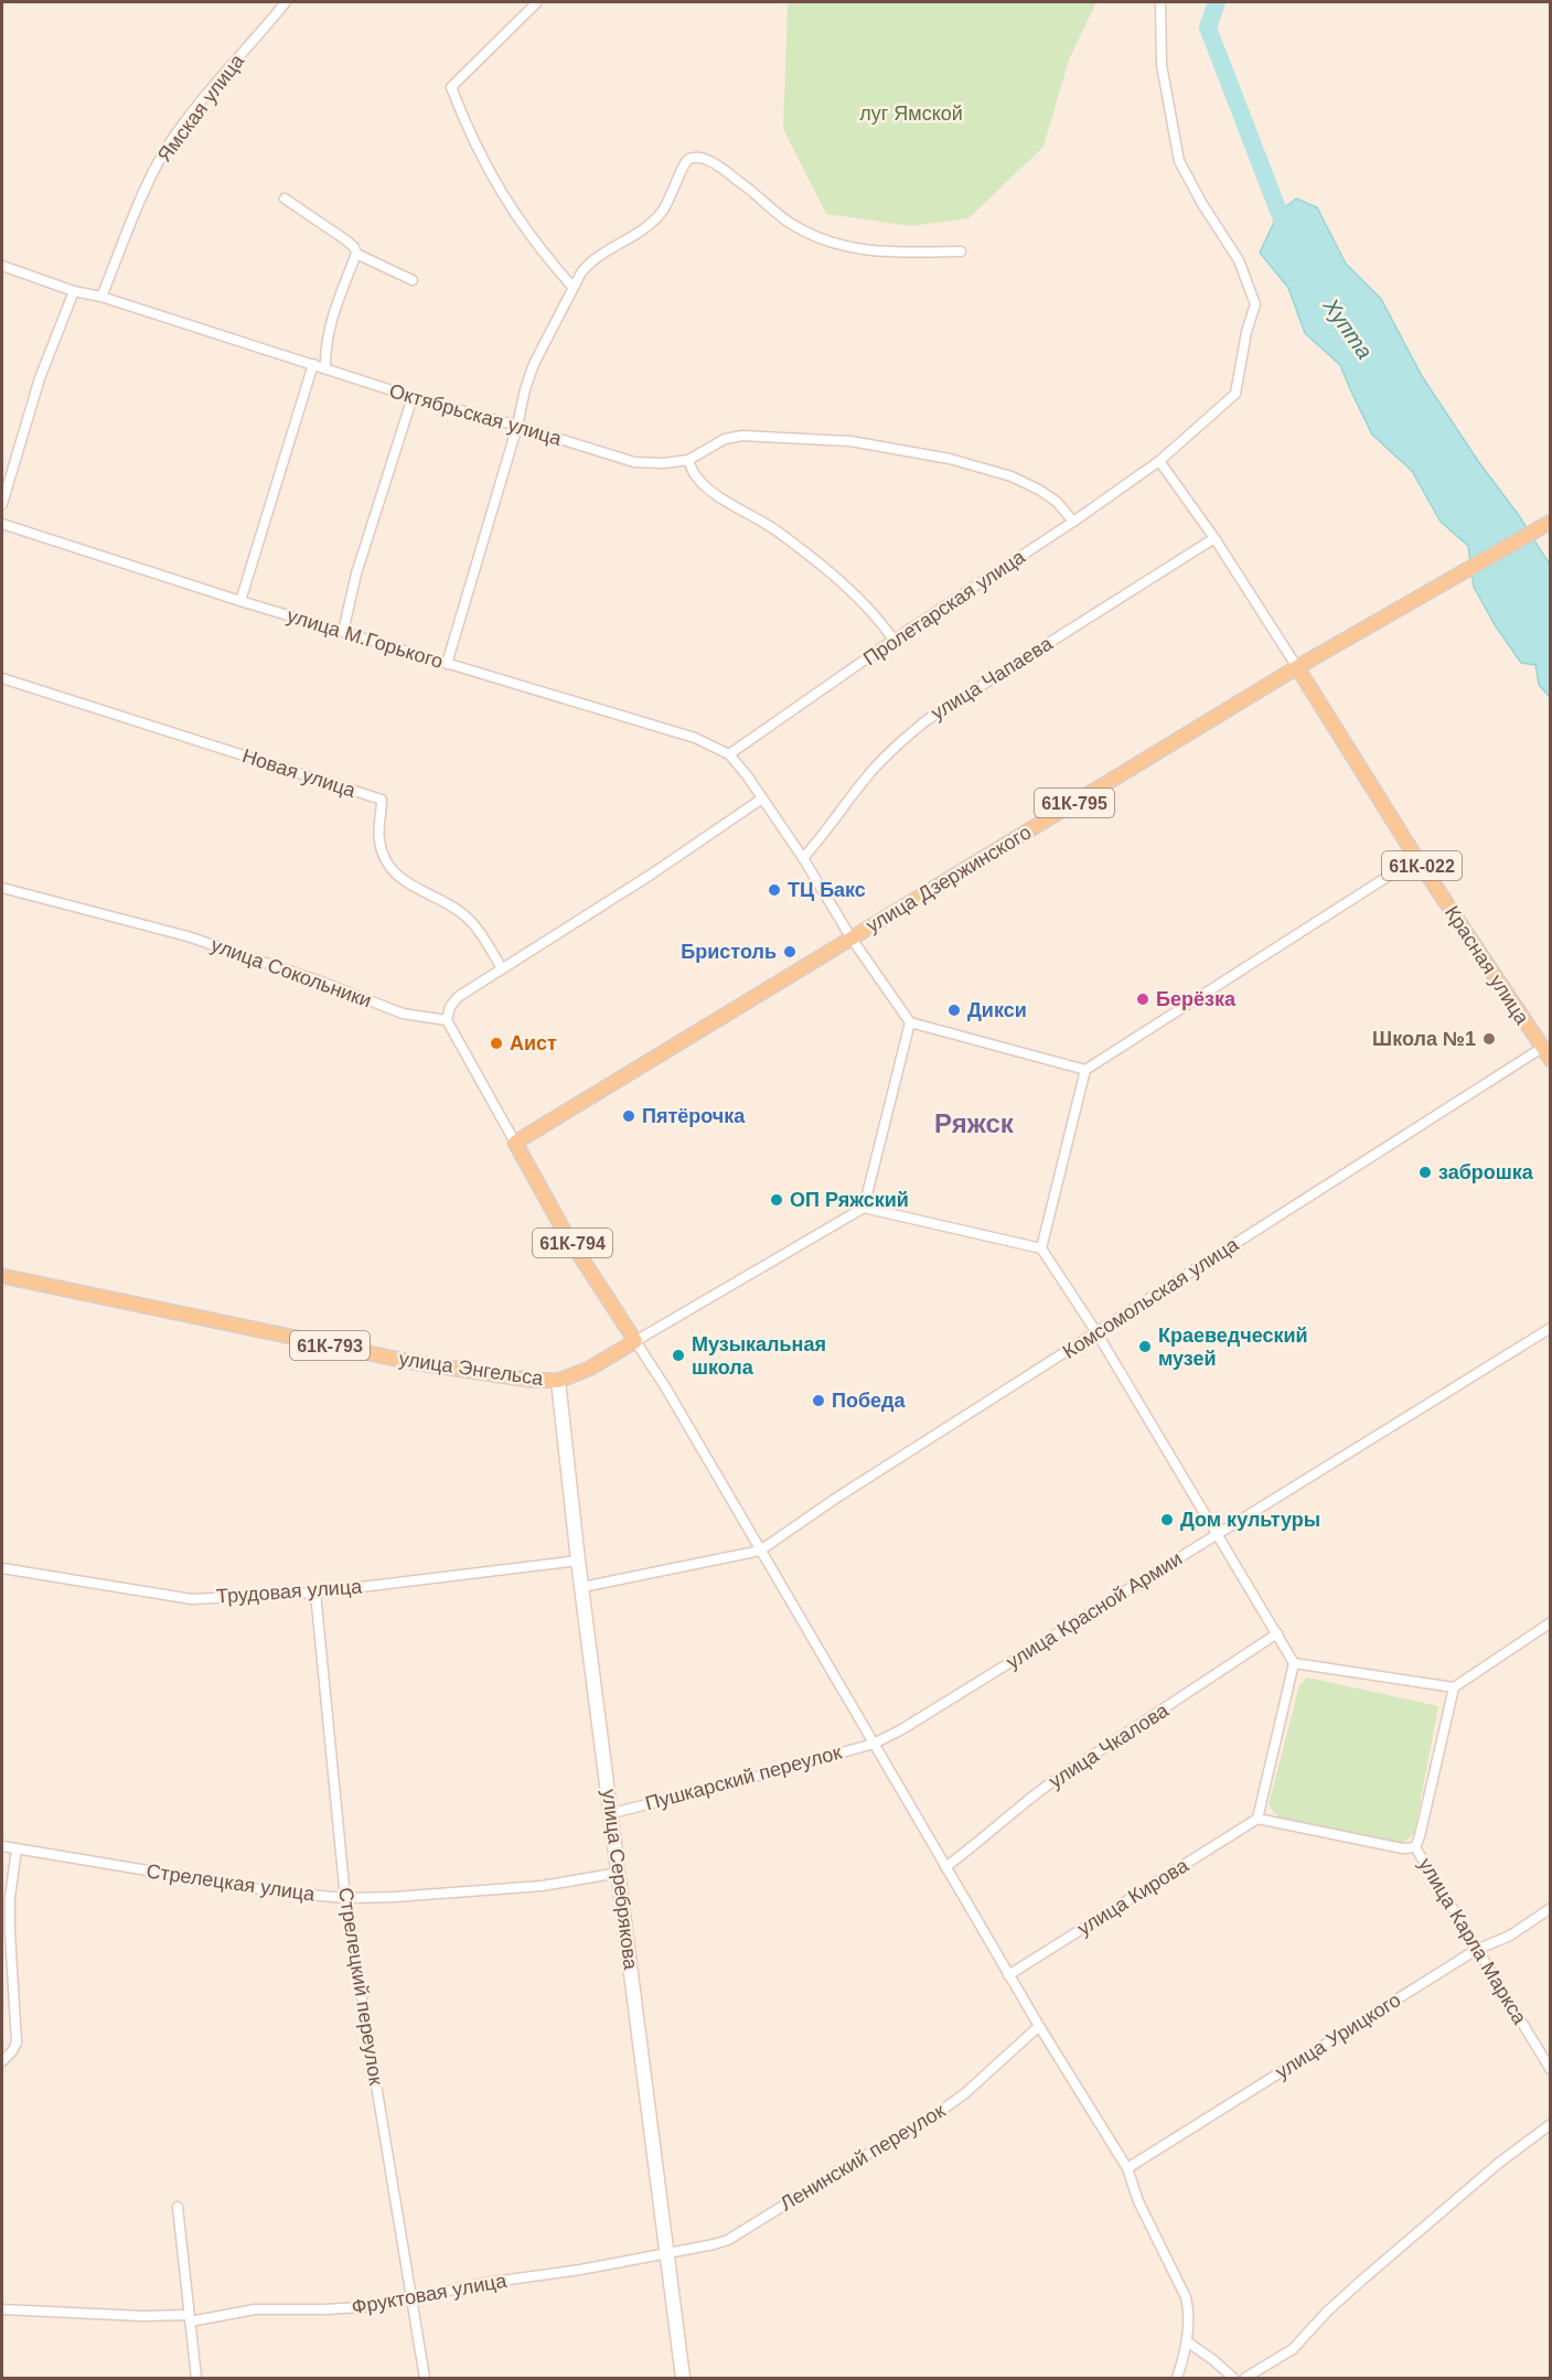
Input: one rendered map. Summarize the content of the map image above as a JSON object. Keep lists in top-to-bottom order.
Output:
{
  "streets": {
    "main road": [
      "61К-795",
      "61К-022",
      "улица Дзержинского",
      "Красная улица",
      "61К-794",
      "61К-793",
      "улица Энгельса",
      "улица Серебрякова"
    ],
    "street": [
      "Ямская улица",
      "Октябрьская улица",
      "Пролетарская улица",
      "улица М.Горького",
      "улица Чапаева",
      "Новая улица",
      "улица Сокольники",
      "Комсомольская улица",
      "Трудовая улица",
      "улица Красной Армии",
      "улица Чкалова",
      "Пушкарский переулок",
      "Стрелецкая улица",
      "улица Кирова",
      "улица Карла Маркса",
      "Стрелецкий переулок",
      "улица Урицкого",
      "Ленинский переулок",
      "Фруктовая улица"
    ]
  },
  "crossings": [
    ["Ямская улица", "Октябрьская улица"],
    ["Пролетарская улица", "улица М.Горького"],
    ["улица Дзержинского", "Красная улица"],
    ["улица Дзержинского", "61К-794"],
    ["Красная улица", "Комсомольская улица"],
    ["61К-794", "улица Энгельса"],
    ["улица Энгельса", "улица Серебрякова"],
    ["Трудовая улица", "улица Серебрякова"],
    ["Трудовая улица", "Стрелецкий переулок"],
    ["улица Красной Армии", "Пушкарский переулок"],
    ["Пушкарский переулок", "улица Серебрякова"],
    ["улица Серебрякова", "Стрелецкая улица"],
    ["улица Серебрякова", "Ленинский переулок"],
    ["улица Серебрякова", "Фруктовая улица"],
    ["Стрелецкая улица", "Стрелецкий переулок"],
    ["улица Карла Маркса", "улица Урицкого"],
    ["Стрелецкий переулок", "Фруктовая улица"],
    ["Ленинский переулок", "Фруктовая улица"]
  ],
  "districts": ["Ряжск"],
  "water": ["Хупта"],
  "parks": ["луг Ямской"],
  "places": [
    "ТЦ Бакс",
    "Бристоль",
    "Берёзка",
    "Дикси",
    "Школа №1",
    "Аист",
    "Пятёрочка",
    "заброшка",
    "ОП Ряжский",
    "Краеведческий музей",
    "Музыкальная школа",
    "Победа",
    "Дом культуры"
  ]
}
